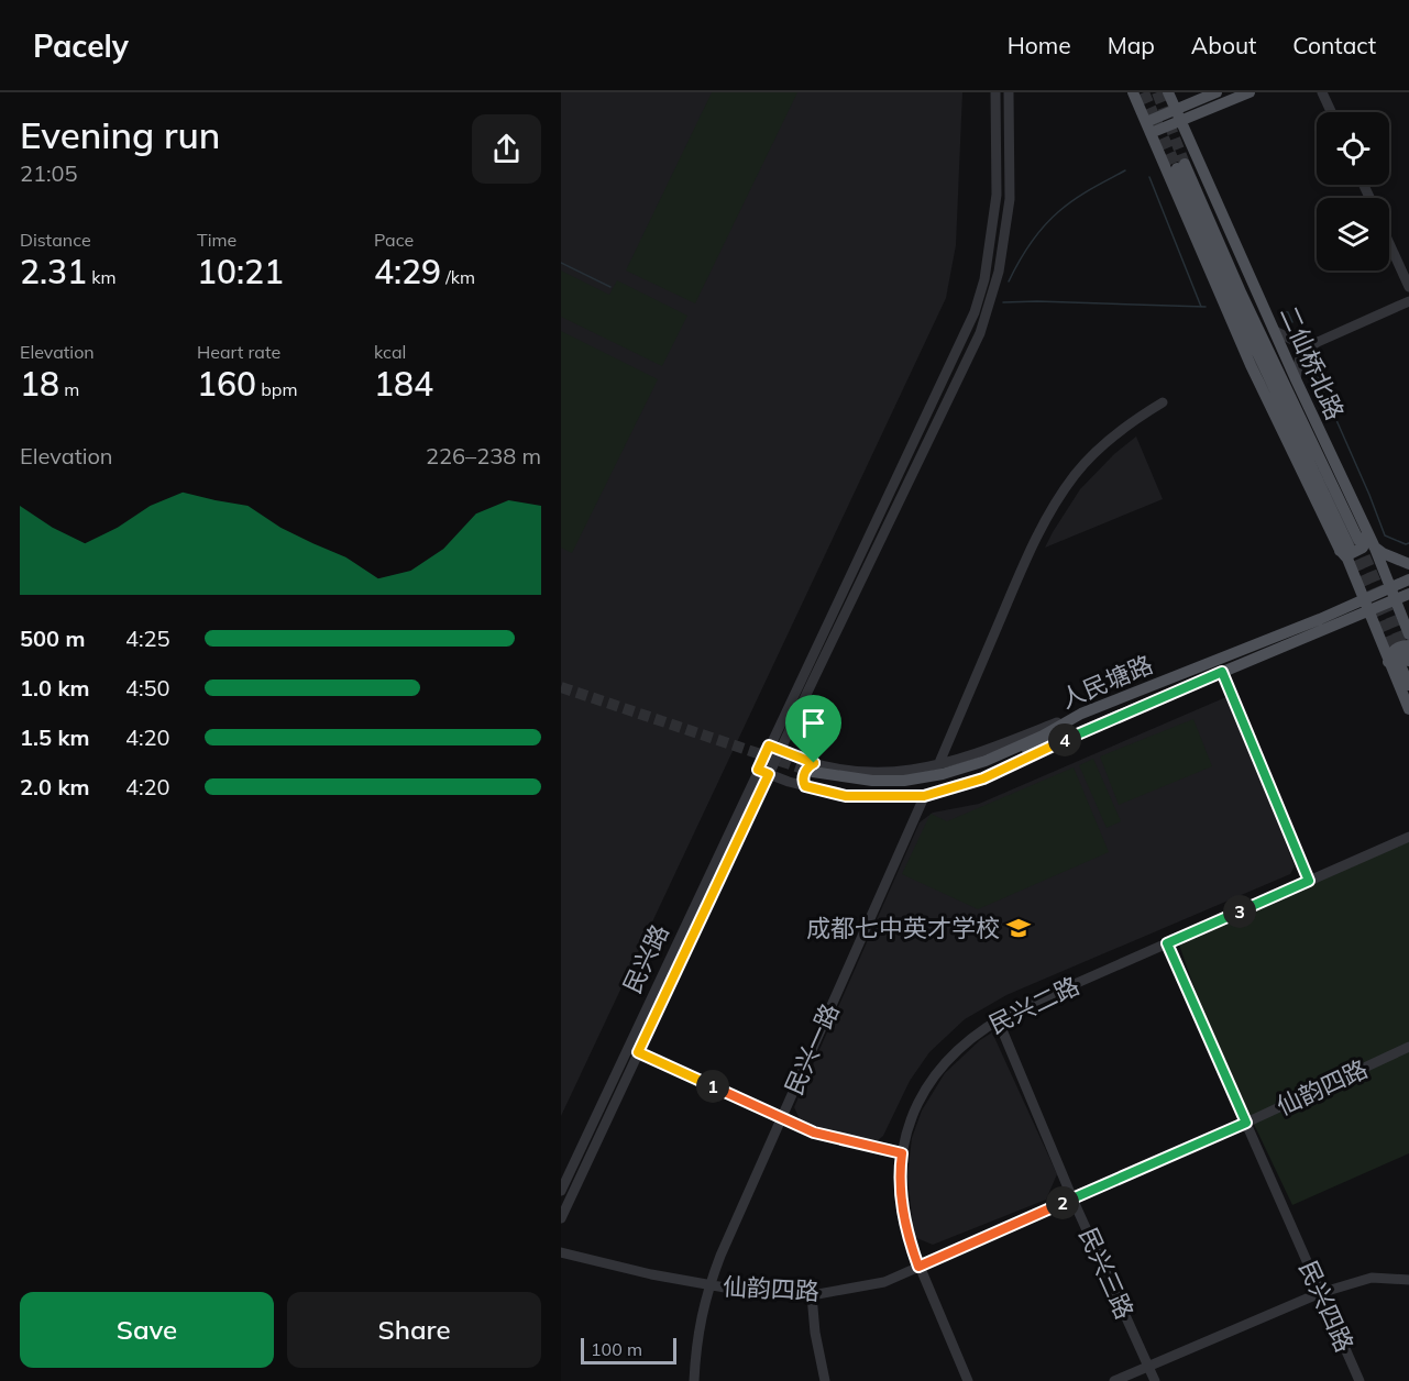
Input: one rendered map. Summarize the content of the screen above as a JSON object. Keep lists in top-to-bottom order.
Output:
{
  "streets": {
    "main road": ["二仙桥北路", "人民塘路"],
    "street": [
      "民兴路",
      "民兴二路",
      "民兴一路",
      "仙韵四路",
      "民兴三路",
      "民兴四路"
    ]
  },
  "crossings": [
    ["二仙桥北路", "人民塘路"],
    ["民兴二路", "仙韵四路"],
    ["民兴二路", "民兴三路"],
    ["民兴二路", "民兴四路"],
    ["民兴一路", "仙韵四路"],
    ["仙韵四路", "民兴三路"],
    ["仙韵四路", "民兴四路"]
  ],
  "places": {
    "school or university": ["成都七中英才学校"]
  },
  "scale_bar": "100 m",
  "page": {
    "header": "Pacely",
    "nav": [
      "Home",
      "Map",
      "About",
      "Contact"
    ],
    "heading": ["Evening run", "21:05"],
    "stats": [
      ["Distance", "2.31 km"],
      ["Time", "10:21"],
      ["Pace", "4:29 /km"],
      ["Elevation", "18 m"],
      ["Heart rate", "160 bpm"],
      ["kcal", "184"]
    ],
    "chart": ["Elevation", "226–238 m"],
    "list": [
      {
        "name": "500 m",
        "note": "4:25"
      },
      {
        "name": "1.0 km",
        "note": "4:50"
      },
      {
        "name": "1.5 km",
        "note": "4:20"
      },
      {
        "name": "2.0 km",
        "note": "4:20"
      }
    ],
    "pins": [
      "4",
      "3",
      "1",
      "2"
    ],
    "buttons": ["Save", "Share"],
    "scale": "100 m"
  }
}
